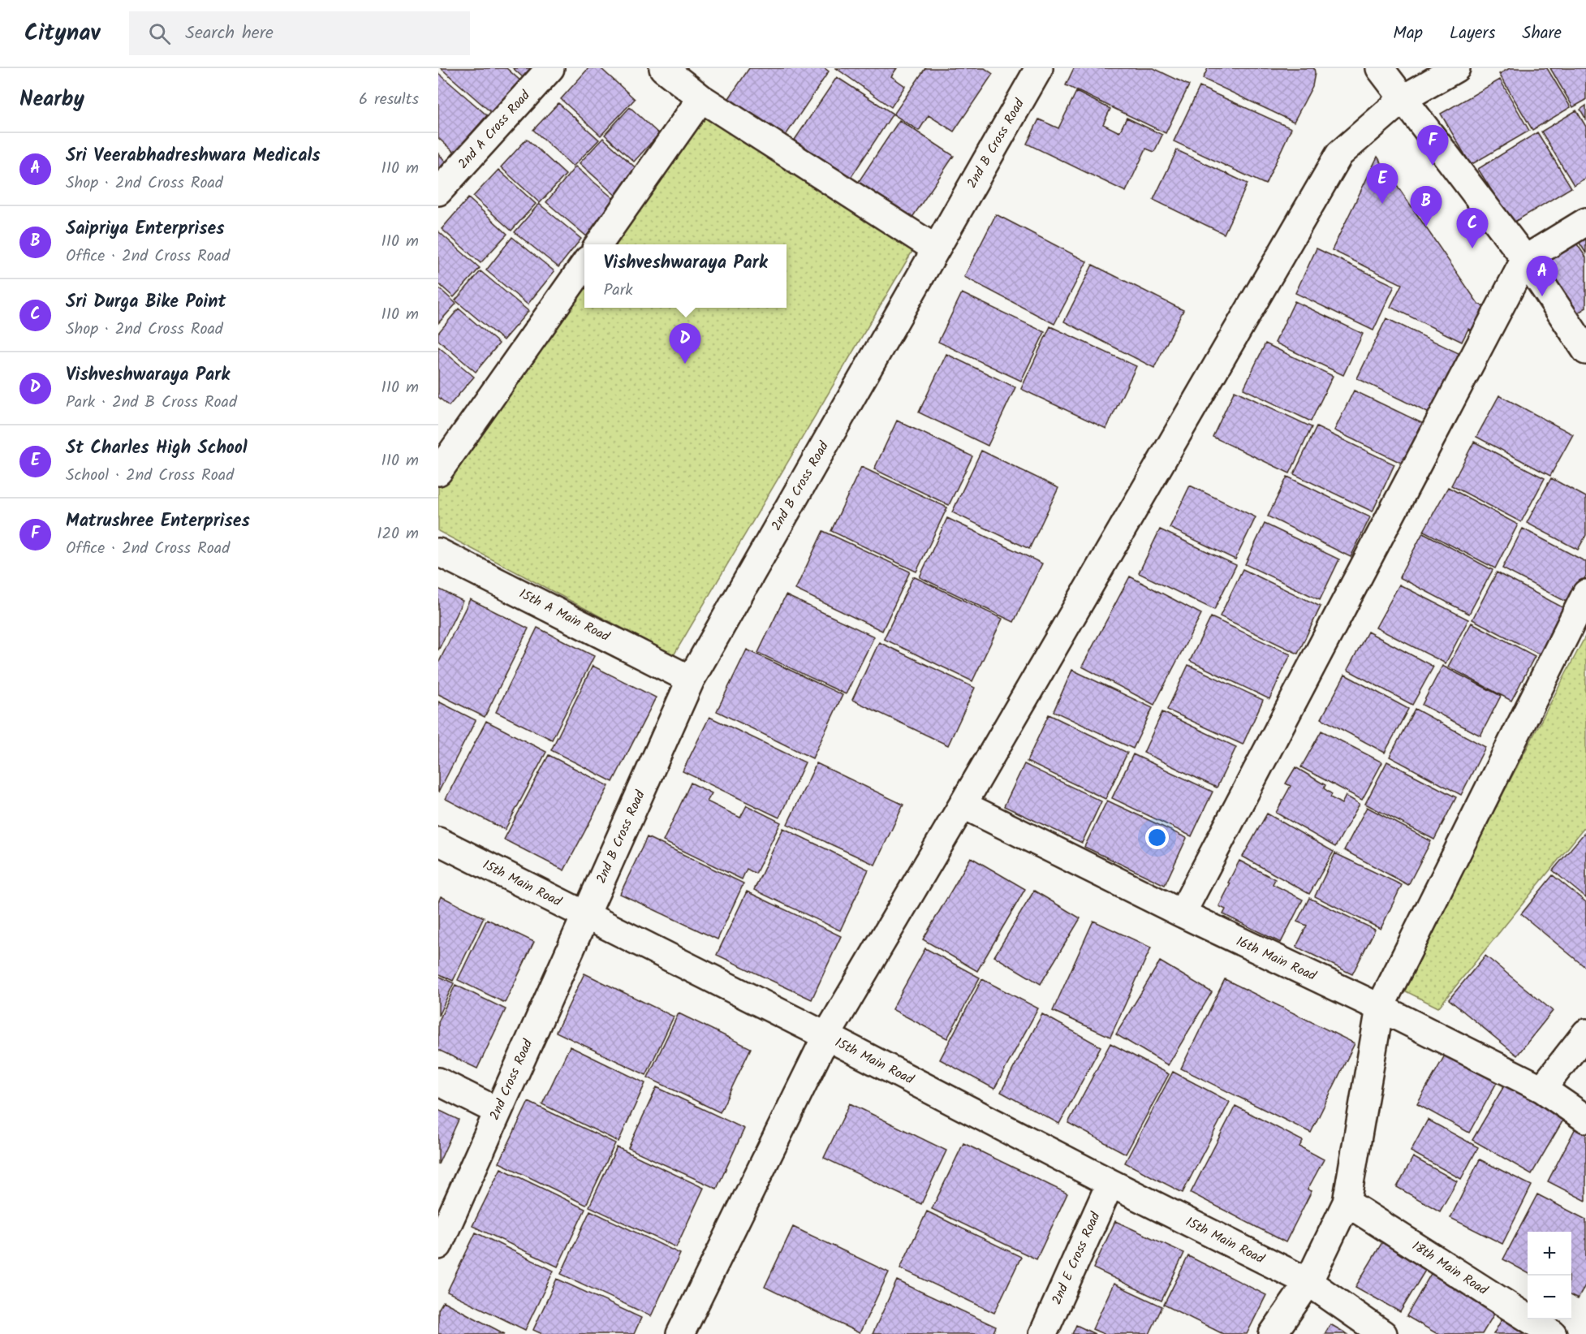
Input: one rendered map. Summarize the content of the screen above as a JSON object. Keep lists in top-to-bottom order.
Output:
{
  "streets": {
    "street": [
      "2nd A Cross Road",
      "2nd B Cross Road",
      "15th A Main Road",
      "15th Main Road",
      "16th Main Road",
      "2nd Cross Road",
      "2nd E Cross Road",
      "18th Main Road"
    ]
  },
  "crossings": [
    ["2nd B Cross Road", "15th A Main Road"],
    ["2nd B Cross Road", "15th Main Road"],
    ["2nd B Cross Road", "2nd Cross Road"],
    ["15th Main Road", "2nd Cross Road"],
    ["15th Main Road", "2nd E Cross Road"]
  ],
  "page": {
    "header": "Citynav",
    "search": "Search here",
    "nav": ["Map", "Layers", "Share"],
    "heading": ["Nearby", "6 results"],
    "pins": [
      "F",
      "E",
      "B",
      "C",
      "A",
      "D"
    ],
    "list": [
      {
        "mark": "A",
        "name": "Sri Veerabhadreshwara Medicals",
        "note": "Shop · 2nd Cross Road",
        "value": "110 m"
      },
      {
        "mark": "B",
        "name": "Saipriya Enterprises",
        "note": "Office · 2nd Cross Road",
        "value": "110 m"
      },
      {
        "mark": "C",
        "name": "Sri Durga Bike Point",
        "note": "Shop · 2nd Cross Road",
        "value": "110 m"
      },
      {
        "mark": "D",
        "name": "Vishveshwaraya Park",
        "note": "Park · 2nd B Cross Road",
        "value": "110 m"
      },
      {
        "mark": "E",
        "name": "St Charles High School",
        "note": "School · 2nd Cross Road",
        "value": "110 m"
      },
      {
        "mark": "F",
        "name": "Matrushree Enterprises",
        "note": "Office · 2nd Cross Road",
        "value": "120 m"
      }
    ],
    "popup": ["Vishveshwaraya Park", "Park"],
    "map_buttons": ["+", "−"]
  }
}
